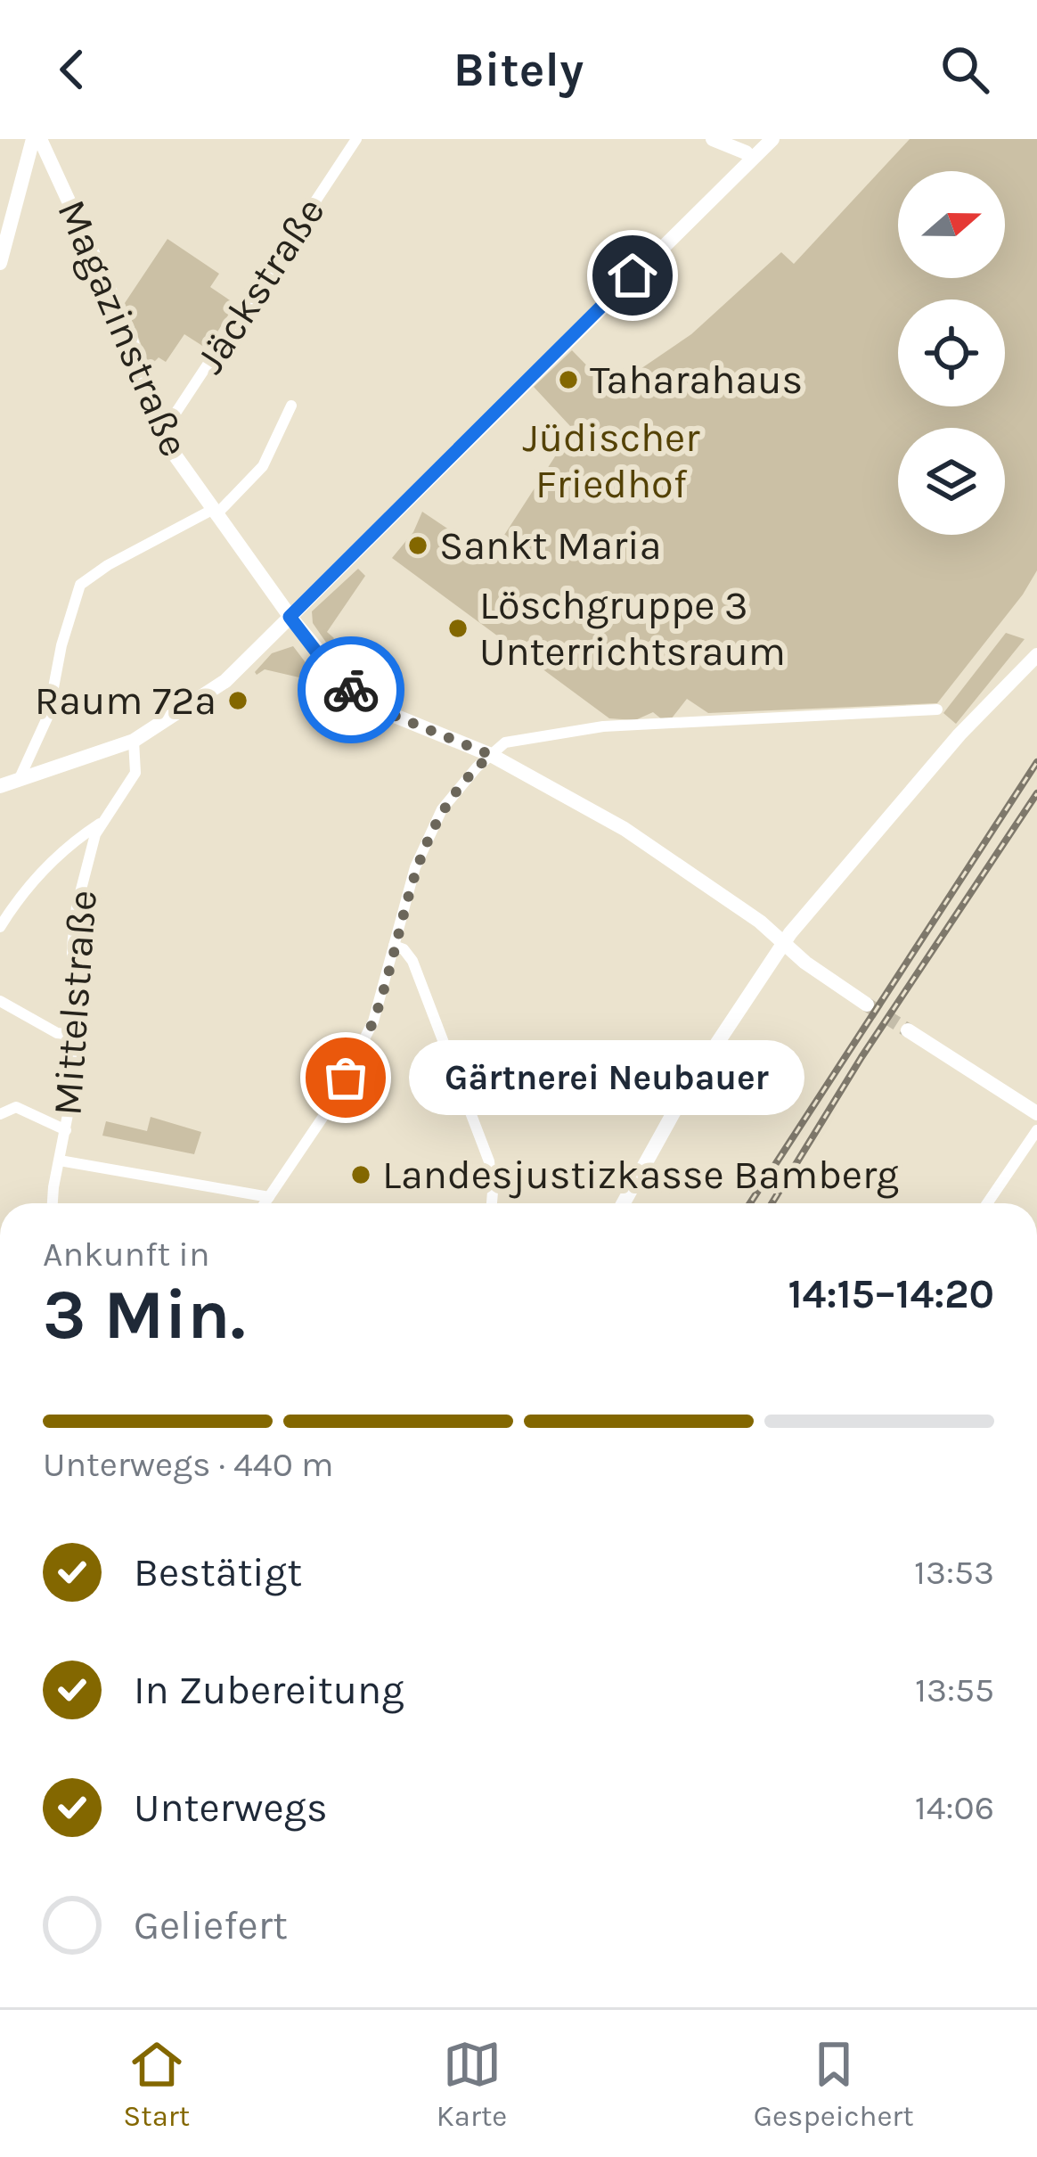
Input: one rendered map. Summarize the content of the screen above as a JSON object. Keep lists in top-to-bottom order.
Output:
{
  "streets": {
    "street": ["Jäckstraße", "Magazinstraße", "Mittelstraße"]
  },
  "crossings": [
    ["Jäckstraße", "Magazinstraße"]
  ],
  "parks": ["Jüdischer Friedhof"],
  "places": [
    "Taharahaus",
    "Sankt Maria",
    "Löschgruppe 3 Unterrichtsraum",
    "Raum 72a",
    "Gärtnerei Neubauer",
    "Landesjustizkasse Bamberg"
  ],
  "north": "right",
  "page": {
    "header": "Bitely",
    "bubble": "Gärtnerei Neubauer",
    "heading": ["3 Min.", "Ankunft in", "14:15–14:20"],
    "bar": "Unterwegs · 440 m",
    "list": [
      ["Bestätigt", "13:53"],
      ["In Zubereitung", "13:55"],
      ["Unterwegs", "14:06"],
      "Geliefert"
    ],
    "tabs": ["Start", "Karte", "Gespeichert"]
  }
}
